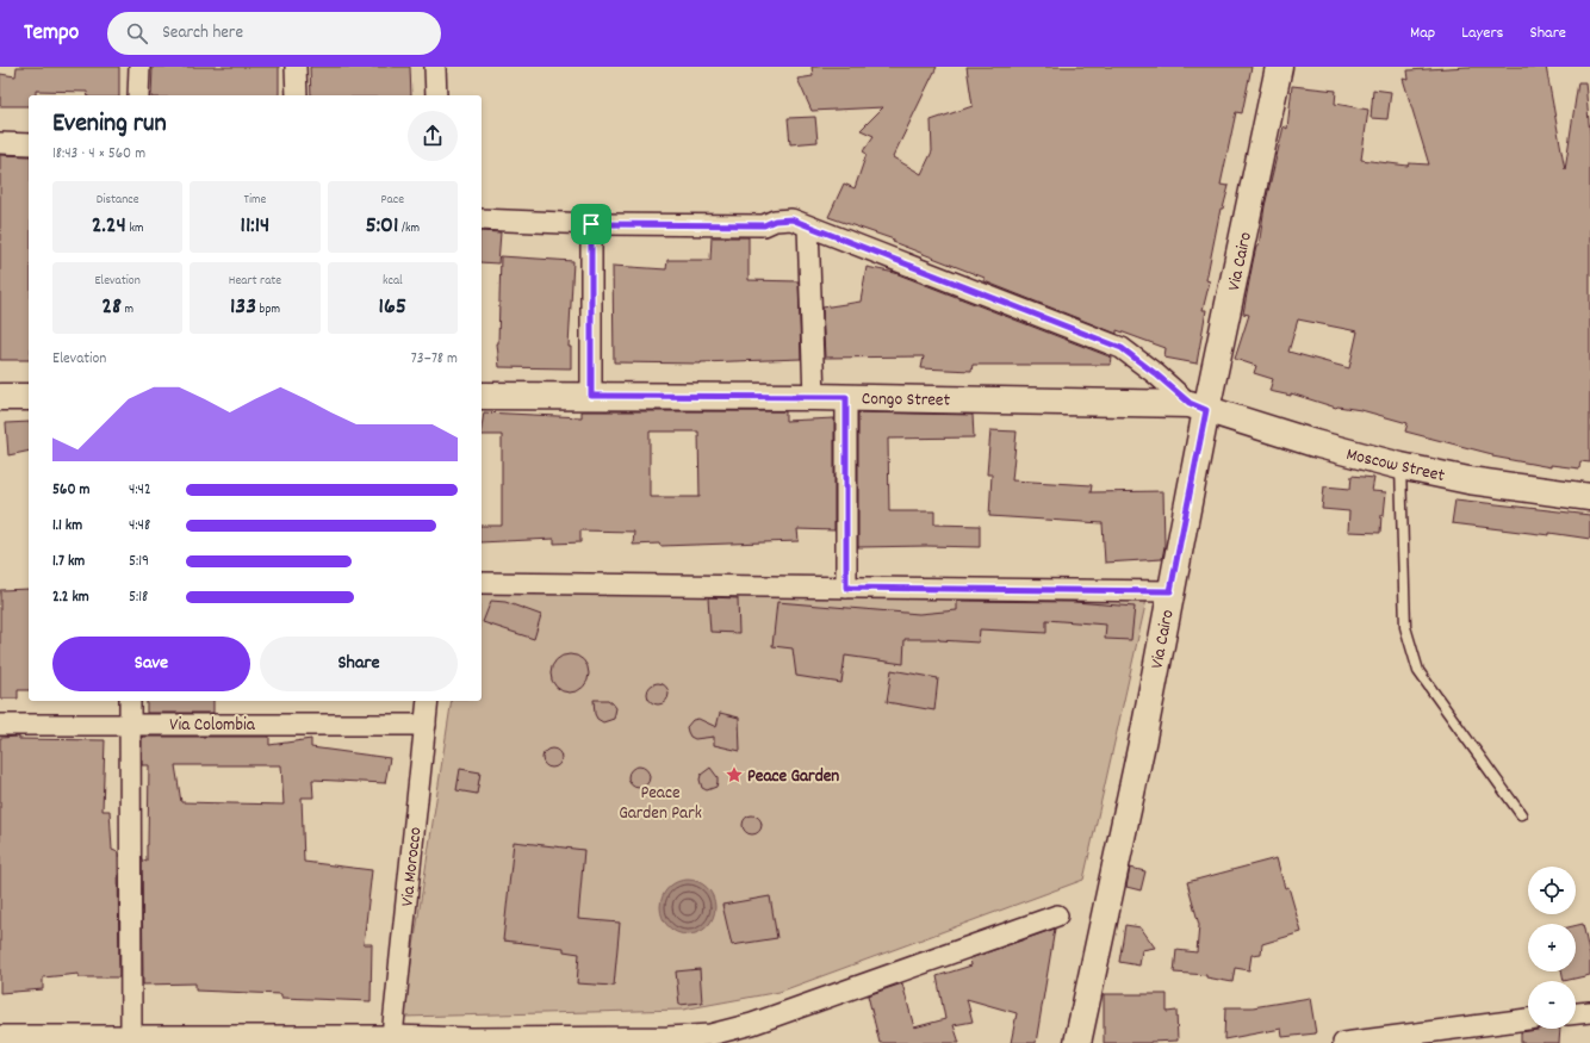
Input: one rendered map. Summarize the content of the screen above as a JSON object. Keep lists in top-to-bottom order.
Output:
{
  "streets": {
    "main road": ["Via Cairo", "Congo Street", "Moscow Street"],
    "street": ["Via Colombia", "Via Morocco"]
  },
  "crossings": [
    ["Via Cairo", "Congo Street"],
    ["Via Cairo", "Moscow Street"],
    ["Congo Street", "Moscow Street"],
    ["Via Colombia", "Via Morocco"]
  ],
  "parks": ["Peace Garden Park"],
  "places": {
    "place": ["Peace Garden"]
  },
  "page": {
    "header": "Tempo",
    "search": "Search here",
    "nav": ["Map", "Layers", "Share"],
    "heading": ["Evening run", "18:43 · 4 × 560 m"],
    "stats": [
      ["Distance", "2.24 km"],
      ["Time", "11:14"],
      ["Pace", "5:01 /km"],
      ["Elevation", "28 m"],
      ["Heart rate", "133 bpm"],
      ["kcal", "165"]
    ],
    "chart": ["Elevation", "73–78 m"],
    "list": [
      {
        "name": "560 m",
        "note": "4:42"
      },
      {
        "name": "1.1 km",
        "note": "4:48"
      },
      {
        "name": "1.7 km",
        "note": "5:19"
      },
      {
        "name": "2.2 km",
        "note": "5:18"
      }
    ],
    "buttons": ["Save", "Share"],
    "map_buttons": ["+", "−"]
  }
}
